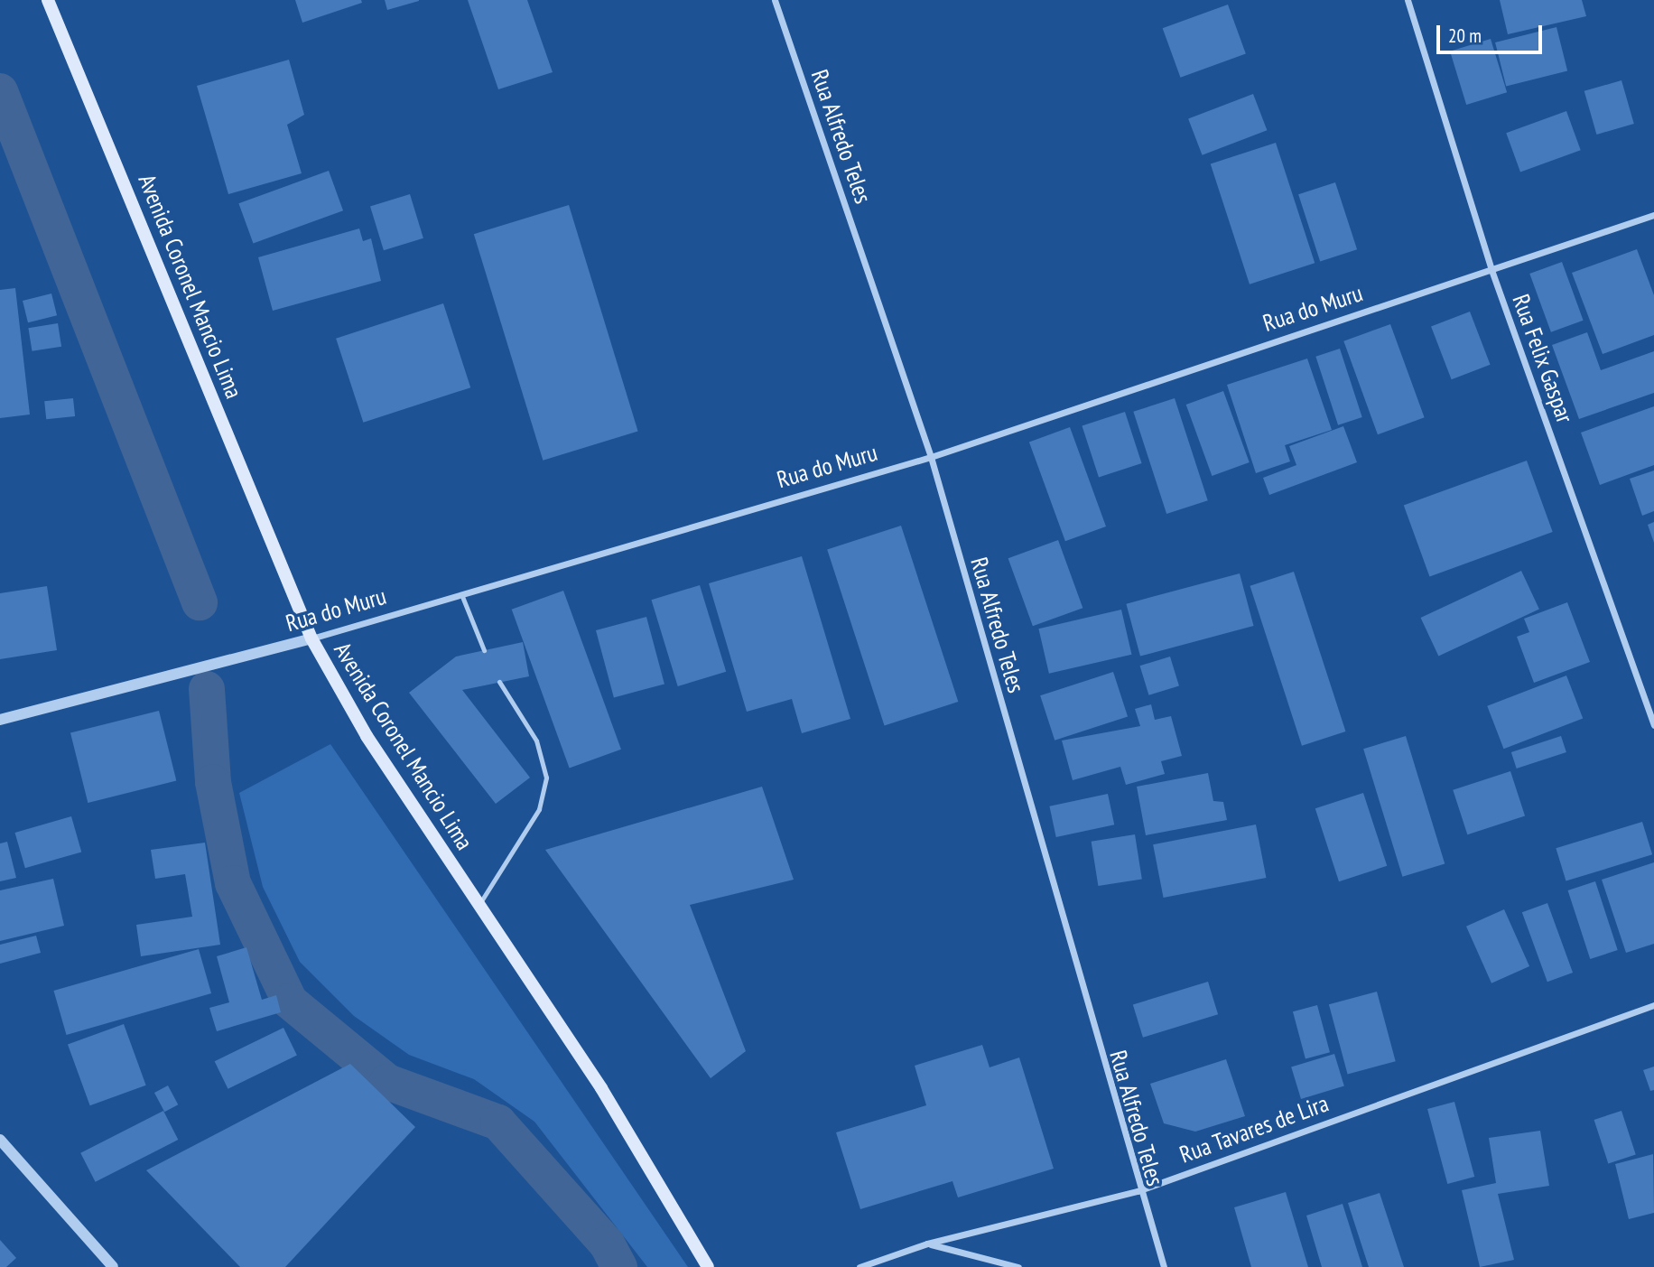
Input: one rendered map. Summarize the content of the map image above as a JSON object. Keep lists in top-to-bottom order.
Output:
{
  "streets": {
    "main road": ["Avenida Coronel Mancio Lima"],
    "street": [
      "Rua Alfredo Teles",
      "Rua do Muru",
      "Rua Felix Gaspar",
      "Rua Tavares de Lira"
    ]
  },
  "crossings": [
    ["Rua Alfredo Teles", "Rua do Muru"],
    ["Rua Alfredo Teles", "Rua Tavares de Lira"],
    ["Avenida Coronel Mancio Lima", "Rua do Muru"],
    ["Rua do Muru", "Rua Felix Gaspar"]
  ],
  "scale_bar": "20 m"
}
